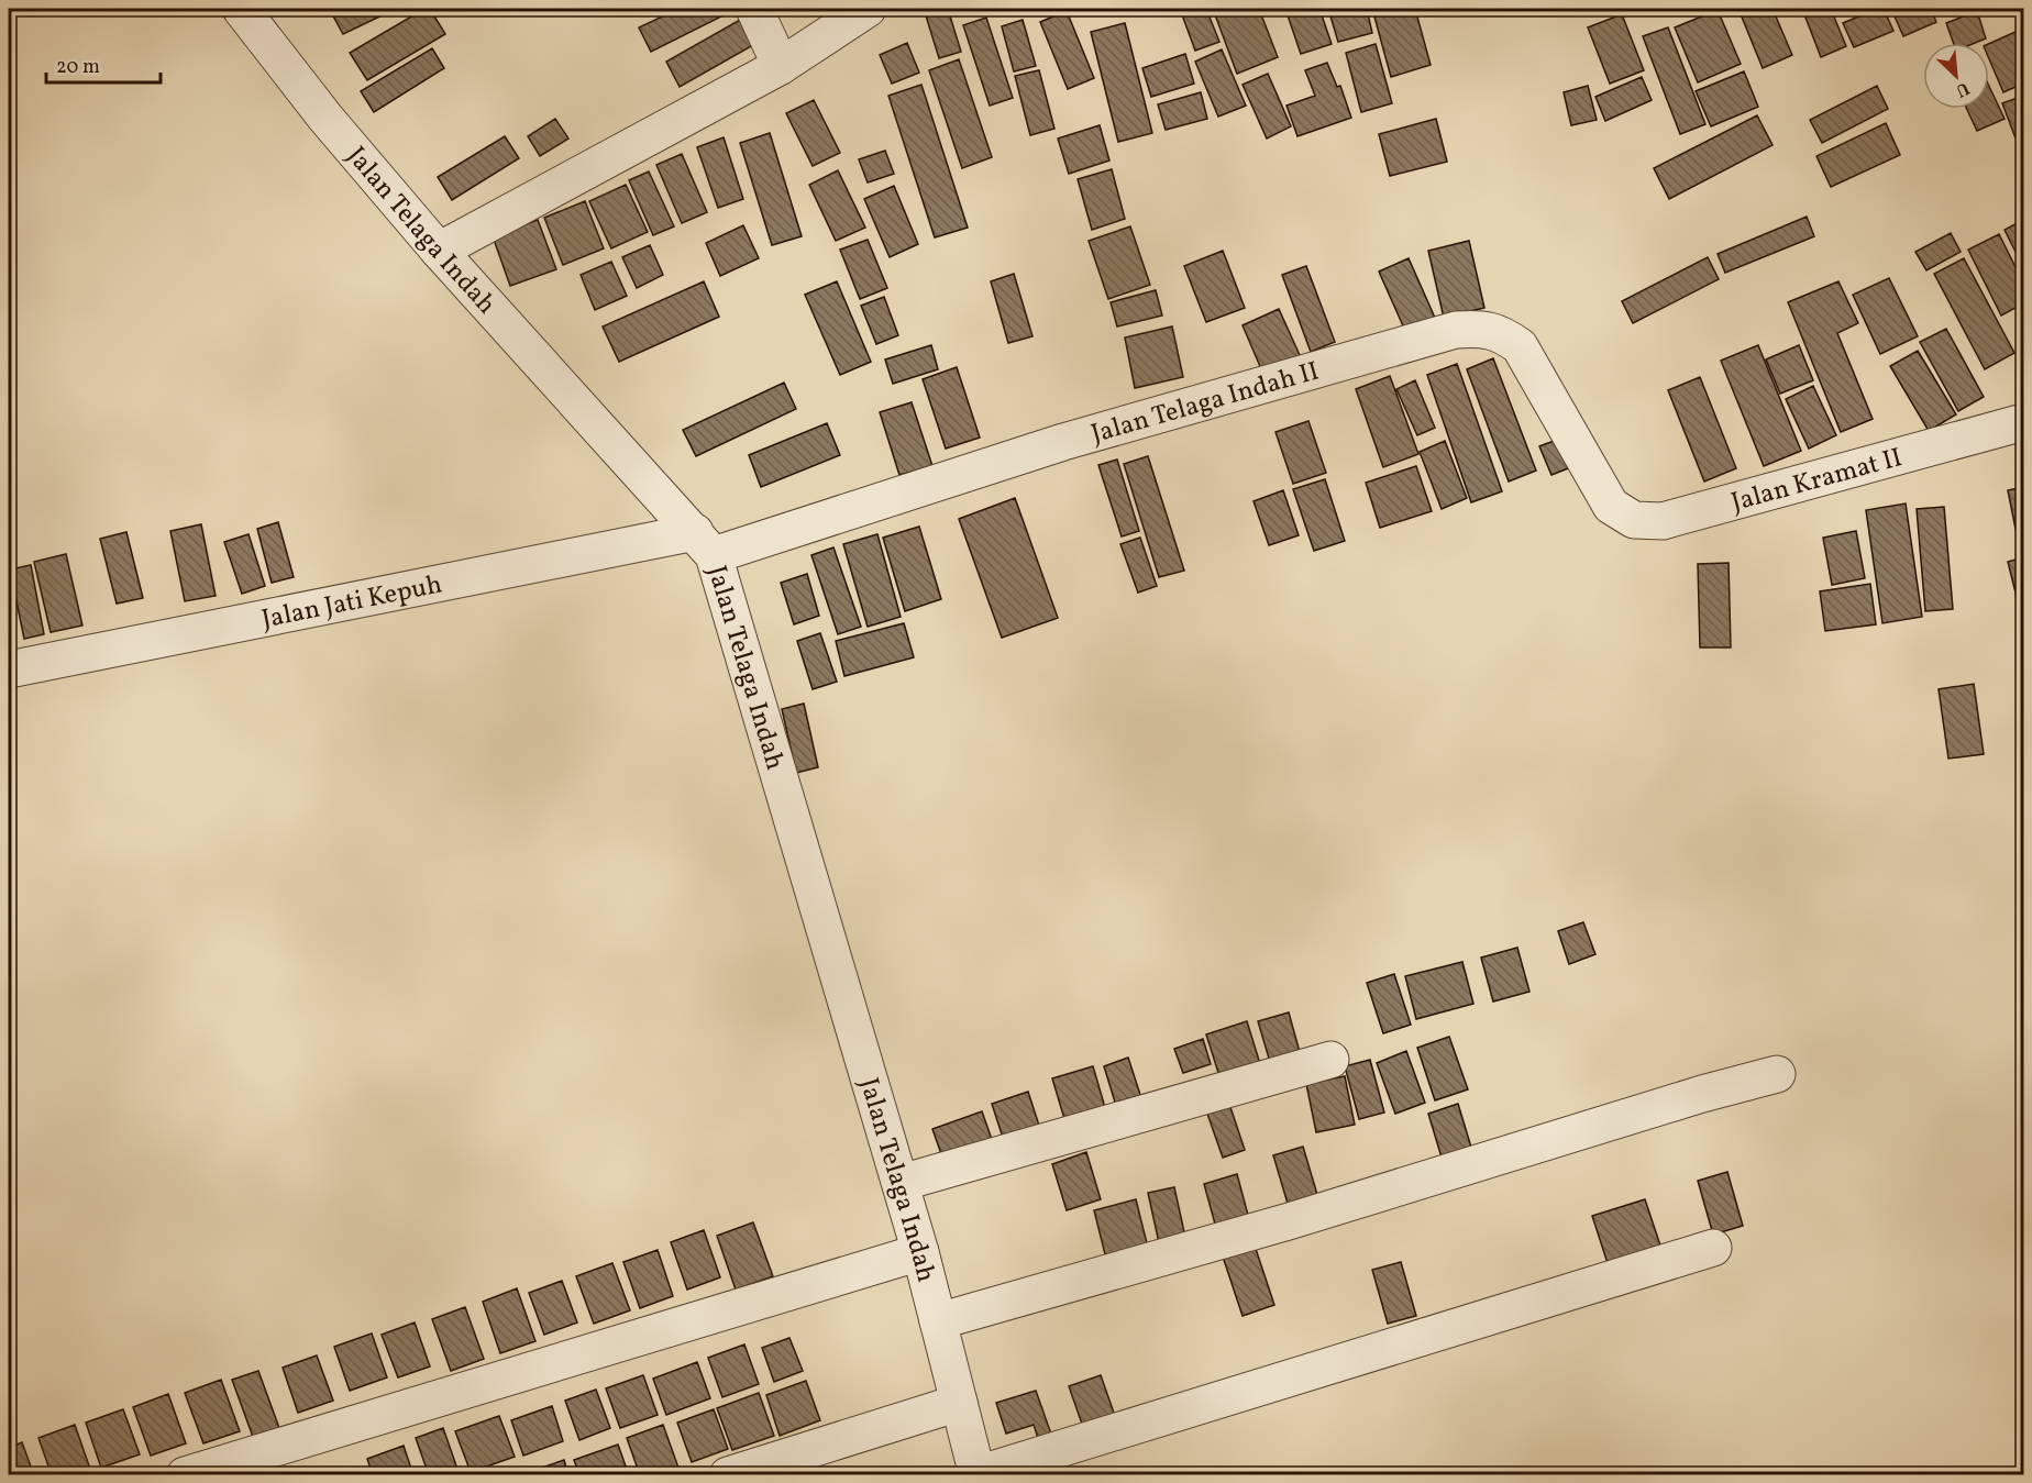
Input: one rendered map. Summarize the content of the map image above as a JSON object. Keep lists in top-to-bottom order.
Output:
{
  "streets": {
    "street": [
      "Jalan Telaga Indah",
      "Jalan Telaga Indah II",
      "Jalan Kramat II",
      "Jalan Jati Kepuh"
    ]
  },
  "crossings": [
    ["Jalan Telaga Indah", "Jalan Telaga Indah II"],
    ["Jalan Telaga Indah", "Jalan Jati Kepuh"],
    ["Jalan Telaga Indah II", "Jalan Kramat II"],
    ["Jalan Telaga Indah II", "Jalan Jati Kepuh"]
  ],
  "scale_bar": "20 m",
  "north": "bottom right"
}
